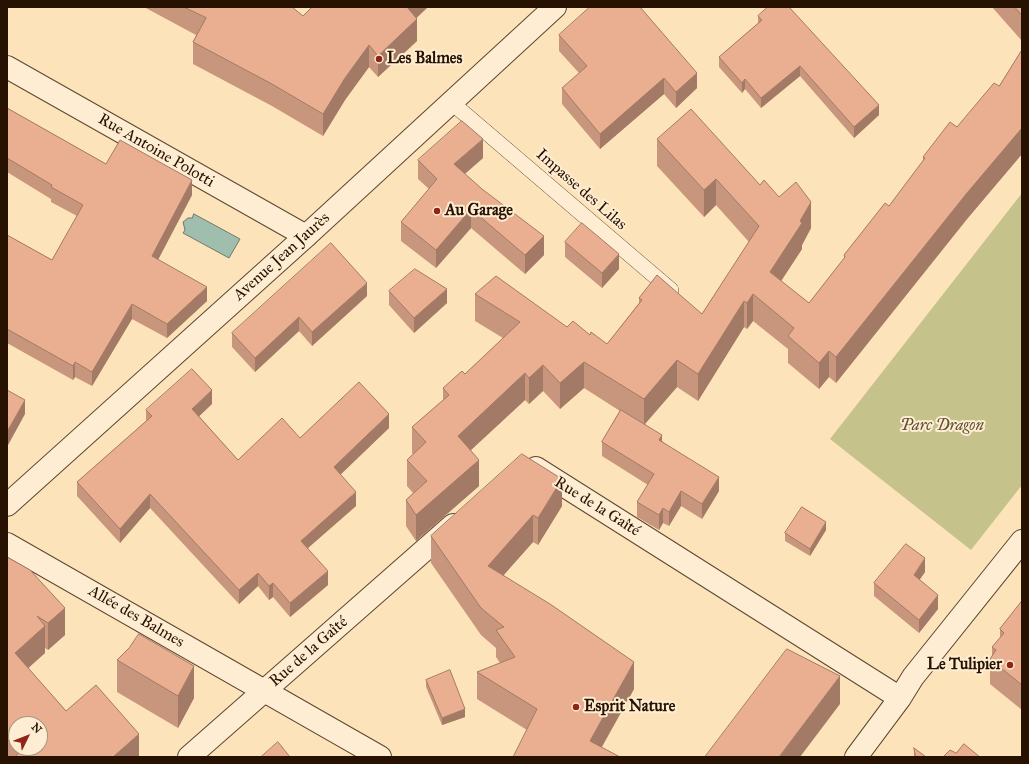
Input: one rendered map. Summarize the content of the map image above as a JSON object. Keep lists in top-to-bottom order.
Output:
{
  "streets": {
    "street": [
      "Rue Antoine Polotti",
      "Avenue Jean Jaurès",
      "Rue de la Gaîté",
      "Allée des Balmes"
    ],
    "lane": ["Impasse des Lilas"]
  },
  "crossings": [
    ["Rue Antoine Polotti", "Avenue Jean Jaurès"],
    ["Impasse des Lilas", "Avenue Jean Jaurès"],
    ["Rue de la Gaîté", "Allée des Balmes"]
  ],
  "parks": ["Parc Dragon"],
  "places": [
    "Les Balmes",
    "Au Garage",
    "Le Tulipier",
    "Esprit Nature"
  ],
  "north": "top right"
}
